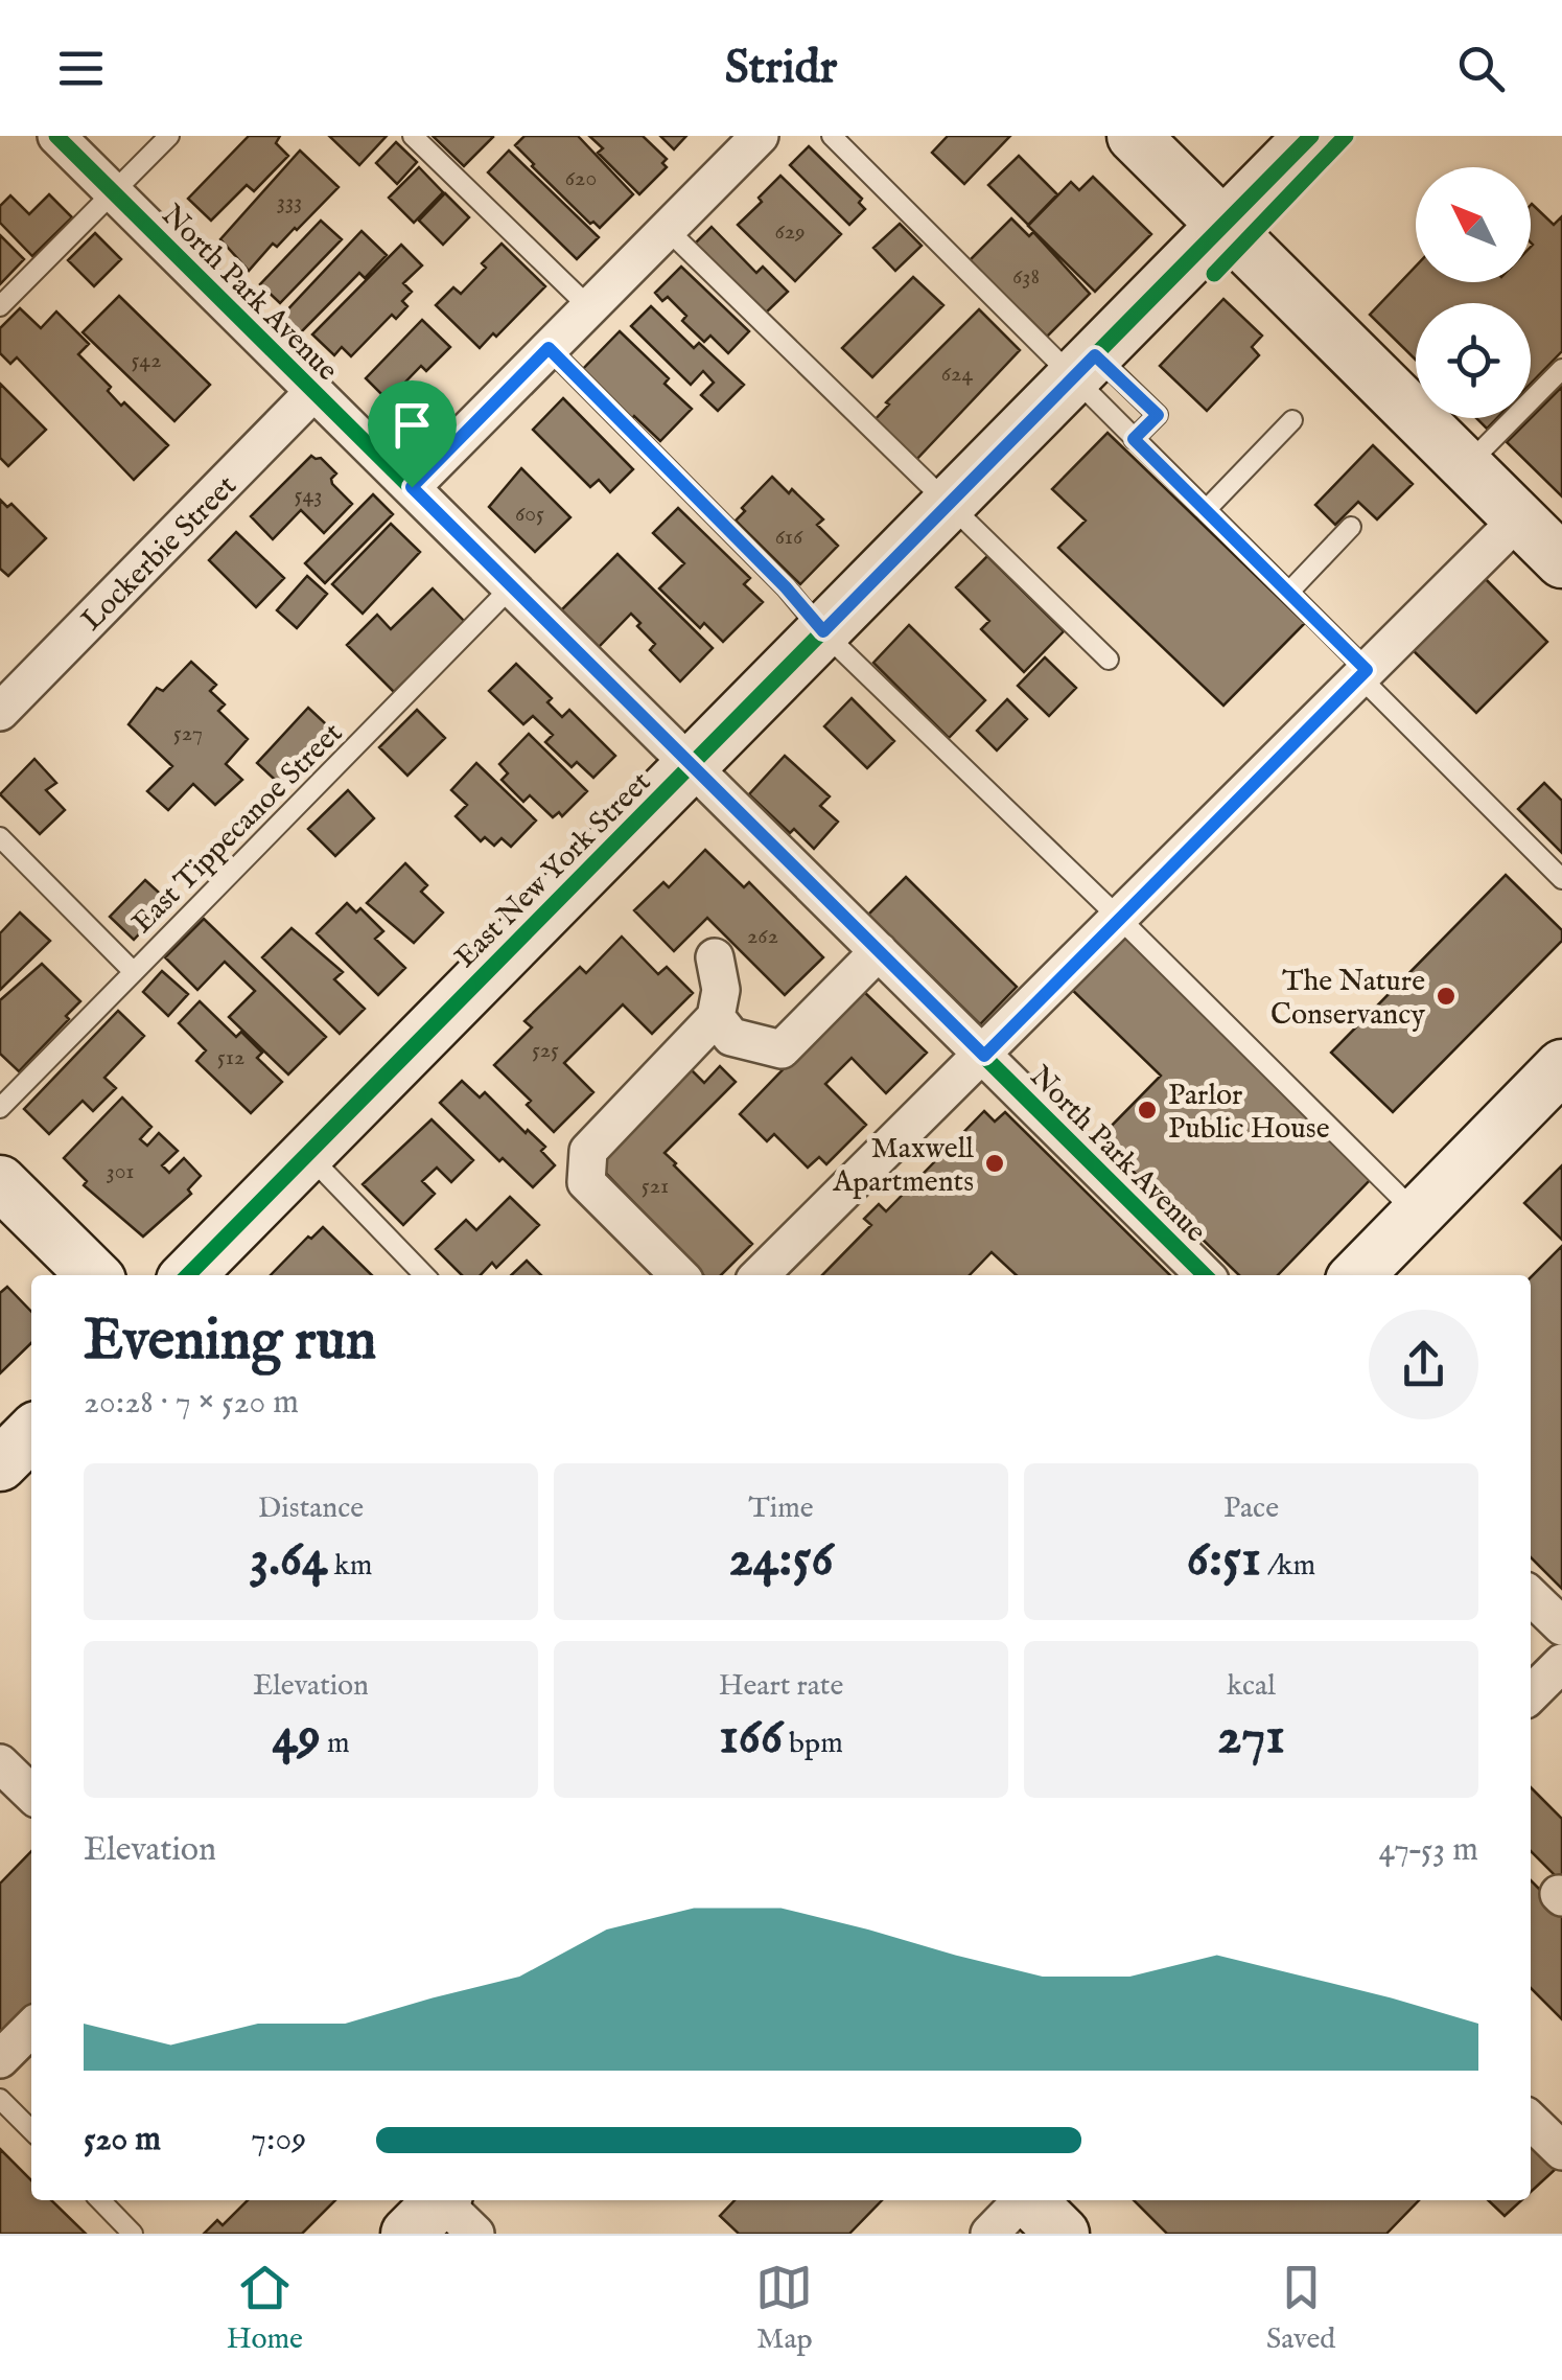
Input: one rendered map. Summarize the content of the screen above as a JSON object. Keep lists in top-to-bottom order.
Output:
{
  "streets": {
    "main road": ["East New York Street"],
    "street": ["North Park Avenue", "Lockerbie Street"],
    "lane": ["East Tippecanoe Street"]
  },
  "crossings": [
    ["North Park Avenue", "Lockerbie Street"],
    ["North Park Avenue", "East Tippecanoe Street"],
    ["North Park Avenue", "East New York Street"]
  ],
  "places": ["The Nature Conservancy", "Parlor Public House", "Maxwell Apartments"],
  "house_numbers": [
    "620",
    "333",
    "629",
    "638",
    "542",
    "624",
    "543",
    "605",
    "616",
    "527",
    "262",
    "525",
    "512",
    "301",
    "521"
  ],
  "north": "top left",
  "page": {
    "header": "Stridr",
    "heading": ["Evening run", "20:28 · 7 × 520 m"],
    "stats": [
      ["Distance", "3.64 km"],
      ["Time", "24:56"],
      ["Pace", "6:51 /km"],
      ["Elevation", "49 m"],
      ["Heart rate", "166 bpm"],
      ["kcal", "271"]
    ],
    "chart": ["Elevation", "47–53 m"],
    "list": [
      {
        "name": "520 m",
        "note": "7:09"
      }
    ],
    "tabs": ["Home", "Map", "Saved"]
  }
}
